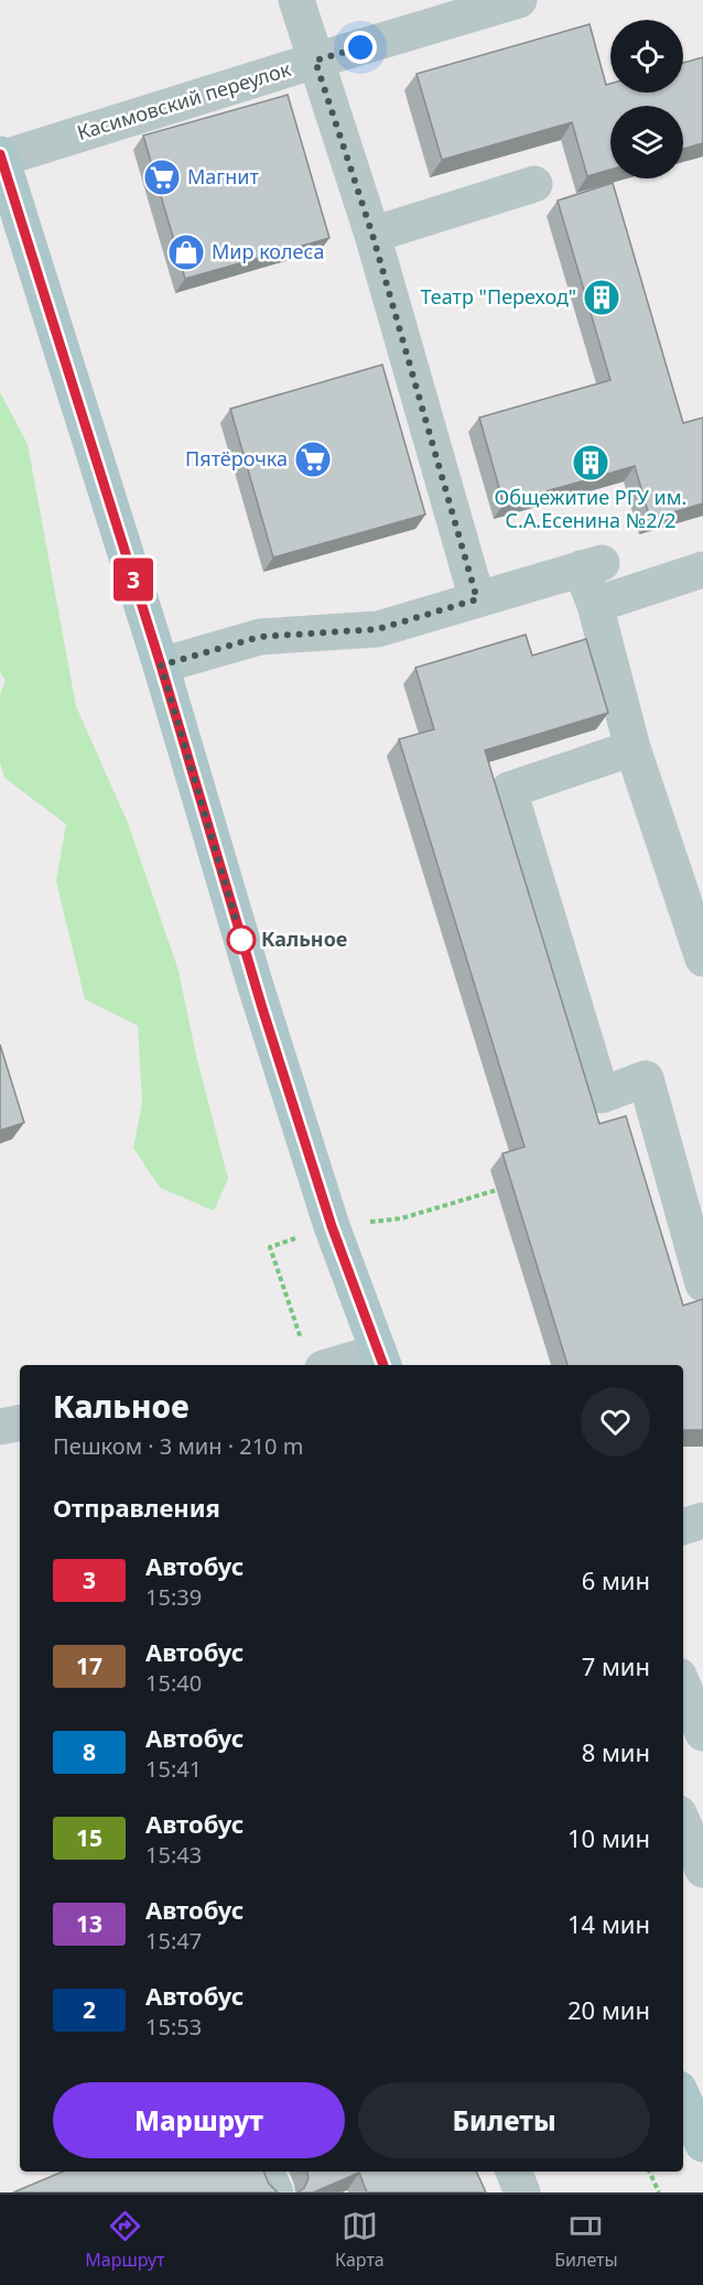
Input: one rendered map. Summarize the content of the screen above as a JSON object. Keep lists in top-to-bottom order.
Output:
{
  "streets": {
    "street": ["Касимовский переулок"]
  },
  "places": {
    "supermarket": ["Магнит", "Пятёрочка"],
    "shop": ["Мир колеса"],
    "building": ["Театр \"Переход\"", "Общежитие РГУ им. С.А.Есенина №2/2"],
    "other": ["Кальное"]
  },
  "lines": ["bus line 3"],
  "page": {
    "on_map": "3",
    "heading": [
      ["Кальное", "Пешком · 3 мин · 210 m"],
      "Отправления"
    ],
    "list": [
      {
        "mark": "3",
        "name": "Автобус",
        "note": "15:39",
        "value": "6 мин"
      },
      {
        "mark": "17",
        "name": "Автобус",
        "note": "15:40",
        "value": "7 мин"
      },
      {
        "mark": "8",
        "name": "Автобус",
        "note": "15:41",
        "value": "8 мин"
      },
      {
        "mark": "15",
        "name": "Автобус",
        "note": "15:43",
        "value": "10 мин"
      },
      {
        "mark": "13",
        "name": "Автобус",
        "note": "15:47",
        "value": "14 мин"
      },
      {
        "mark": "2",
        "name": "Автобус",
        "note": "15:53",
        "value": "20 мин"
      }
    ],
    "buttons": ["Маршрут", "Билеты"],
    "tabs": ["Маршрут", "Карта", "Билеты"]
  }
}
